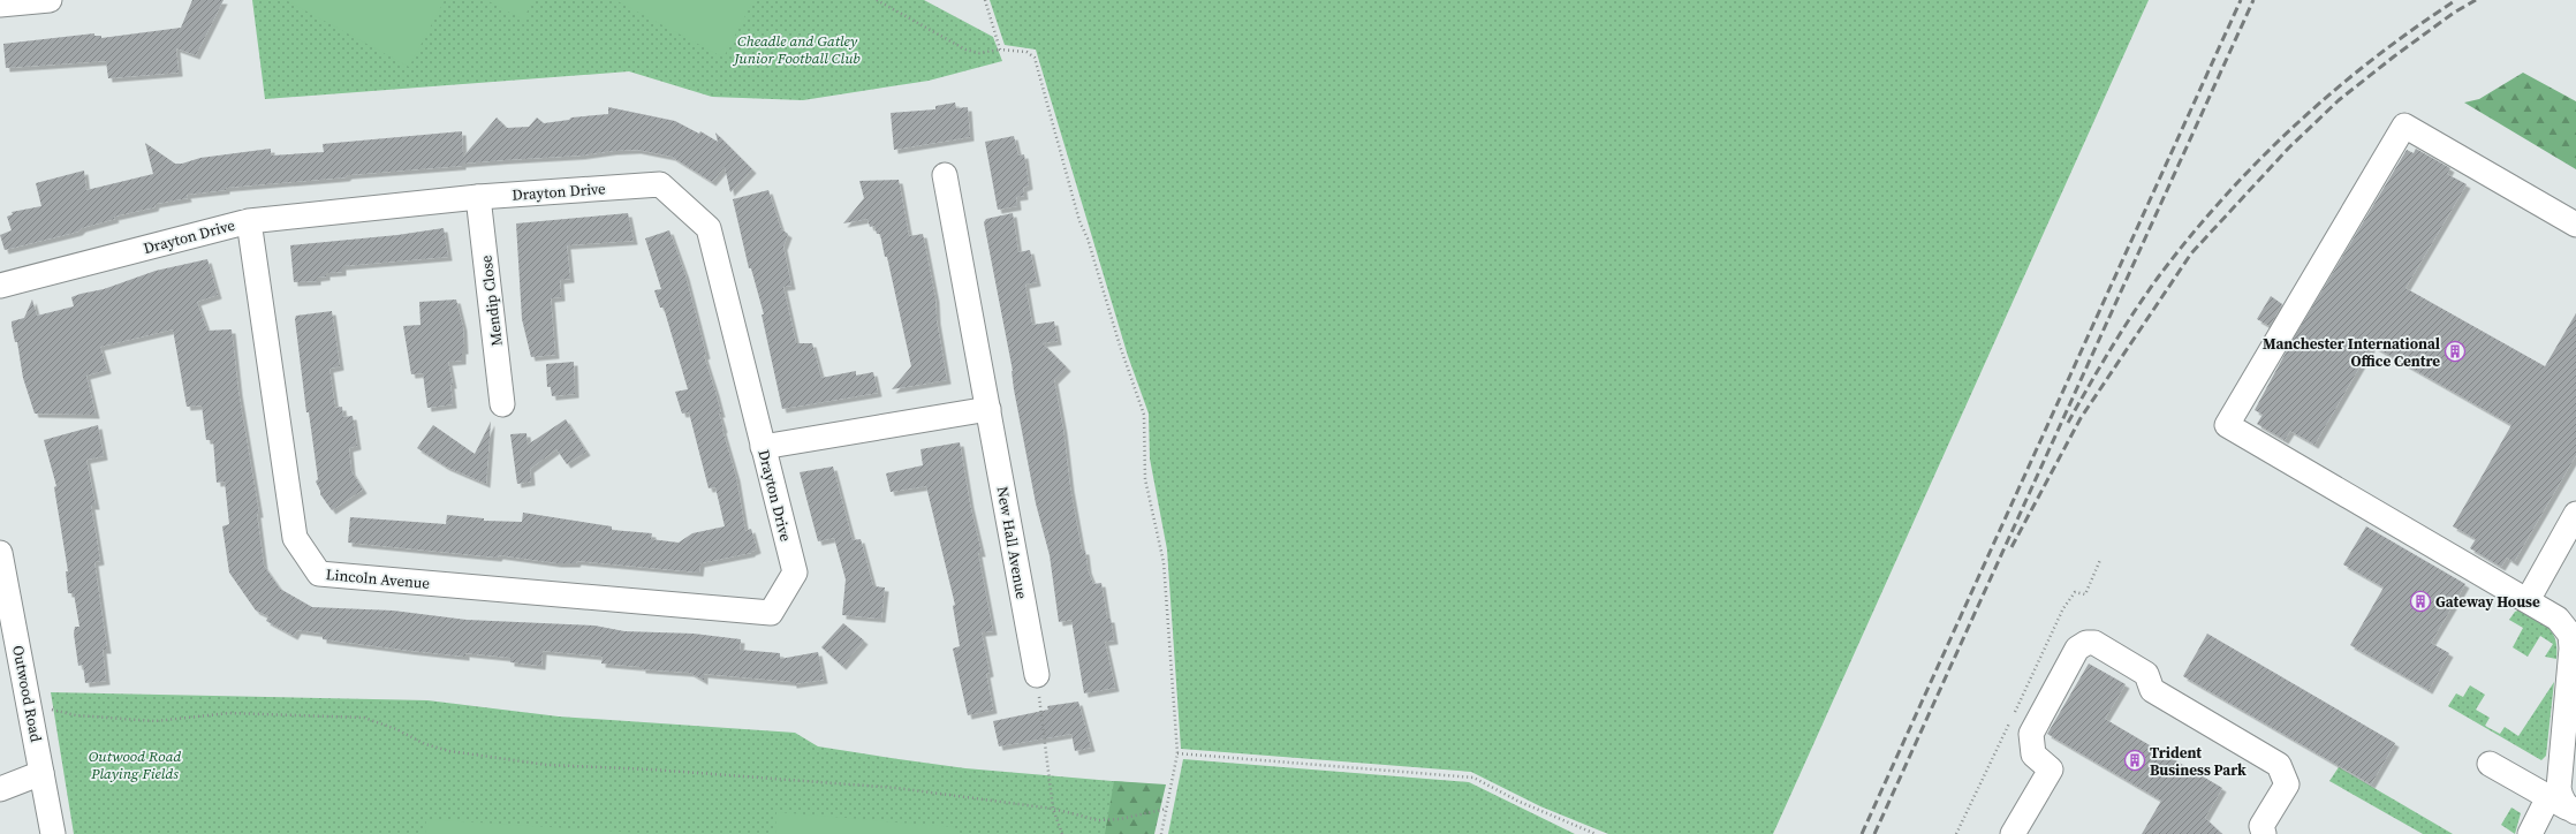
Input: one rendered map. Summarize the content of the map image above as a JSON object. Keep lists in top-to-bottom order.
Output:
{
  "streets": {
    "street": [
      "Drayton Drive",
      "Mendip Close",
      "New Hall Avenue",
      "Lincoln Avenue",
      "Outwood Road"
    ]
  },
  "crossings": [
    ["Drayton Drive", "Mendip Close"],
    ["Drayton Drive", "Lincoln Avenue"]
  ],
  "parks": ["Cheadle and Gatley Junior Football Club", "Outwood Road Playing Fields"],
  "places": {
    "building": ["Manchester International Office Centre", "Gateway House", "Trident Business Park"]
  }
}
